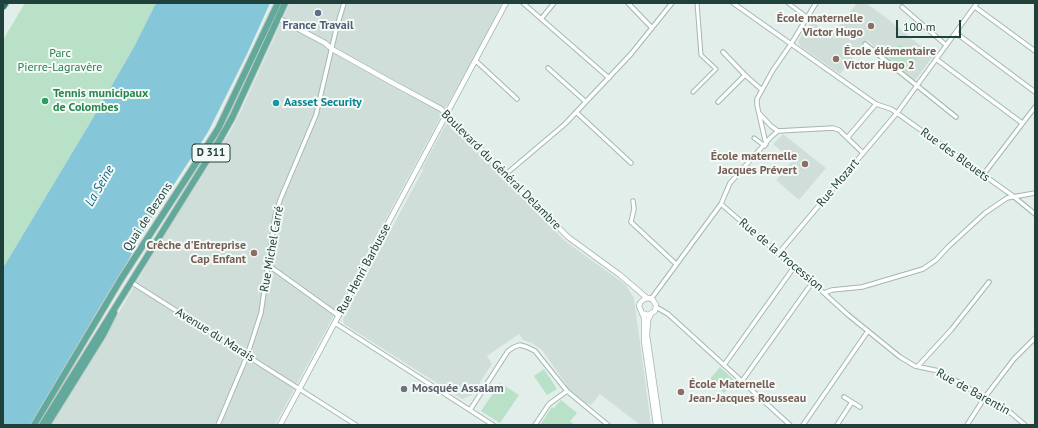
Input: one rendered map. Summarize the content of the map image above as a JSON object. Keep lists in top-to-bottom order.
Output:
{
  "streets": {
    "main road": ["D 311", "Quai de Bezons"],
    "street": [
      "Rue des Bleuets",
      "Boulevard du Général Delambre",
      "Rue Mozart",
      "Rue Michel Carré",
      "Rue de la Procession",
      "Rue Henri Barbusse",
      "Avenue du Marais",
      "Rue de Barentin"
    ]
  },
  "crossings": [
    ["D 311", "Boulevard du Général Delambre"],
    ["D 311", "Quai de Bezons"],
    ["Rue des Bleuets", "Rue Mozart"],
    ["Rue des Bleuets", "Rue de la Procession"],
    ["Boulevard du Général Delambre", "Quai de Bezons"],
    ["Boulevard du Général Delambre", "Rue Michel Carré"],
    ["Boulevard du Général Delambre", "Rue Henri Barbusse"],
    ["Rue Mozart", "Rue de la Procession"],
    ["Quai de Bezons", "Avenue du Marais"],
    ["Rue Michel Carré", "Avenue du Marais"],
    ["Rue de la Procession", "Rue de Barentin"],
    ["Rue Henri Barbusse", "Avenue du Marais"]
  ],
  "water": ["La Seine"],
  "parks": ["Parc Pierre-Lagravère"],
  "places": [
    "France Travail",
    "École maternelle Victor Hugo",
    "École élémentaire Victor Hugo 2",
    "Tennis municipaux de Colombes",
    "Aasset Security",
    "École maternelle Jacques Prévert",
    "Crêche d'Entreprise Cap Enfant",
    "Mosquée Assalam",
    "École Maternelle Jean-Jacques Rousseau"
  ],
  "scale_bar": "100 m"
}
